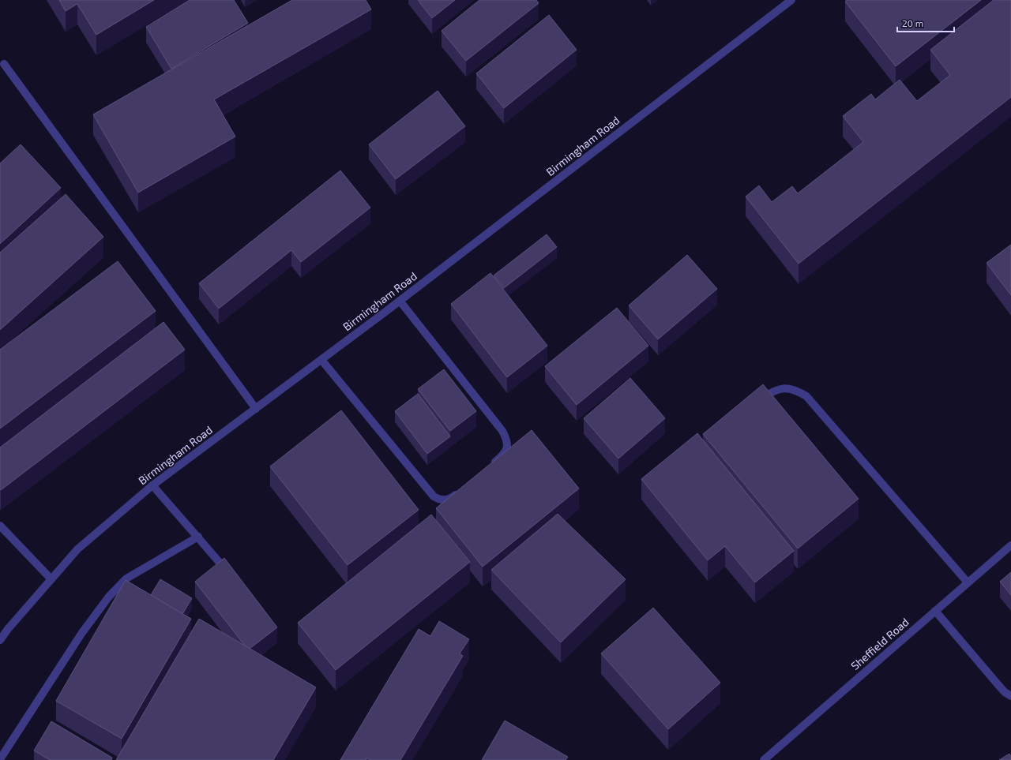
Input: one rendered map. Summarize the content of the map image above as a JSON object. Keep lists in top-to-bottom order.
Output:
{
  "streets": {
    "street": ["Birmingham Road", "Sheffield Road"]
  },
  "scale_bar": "20 m"
}
